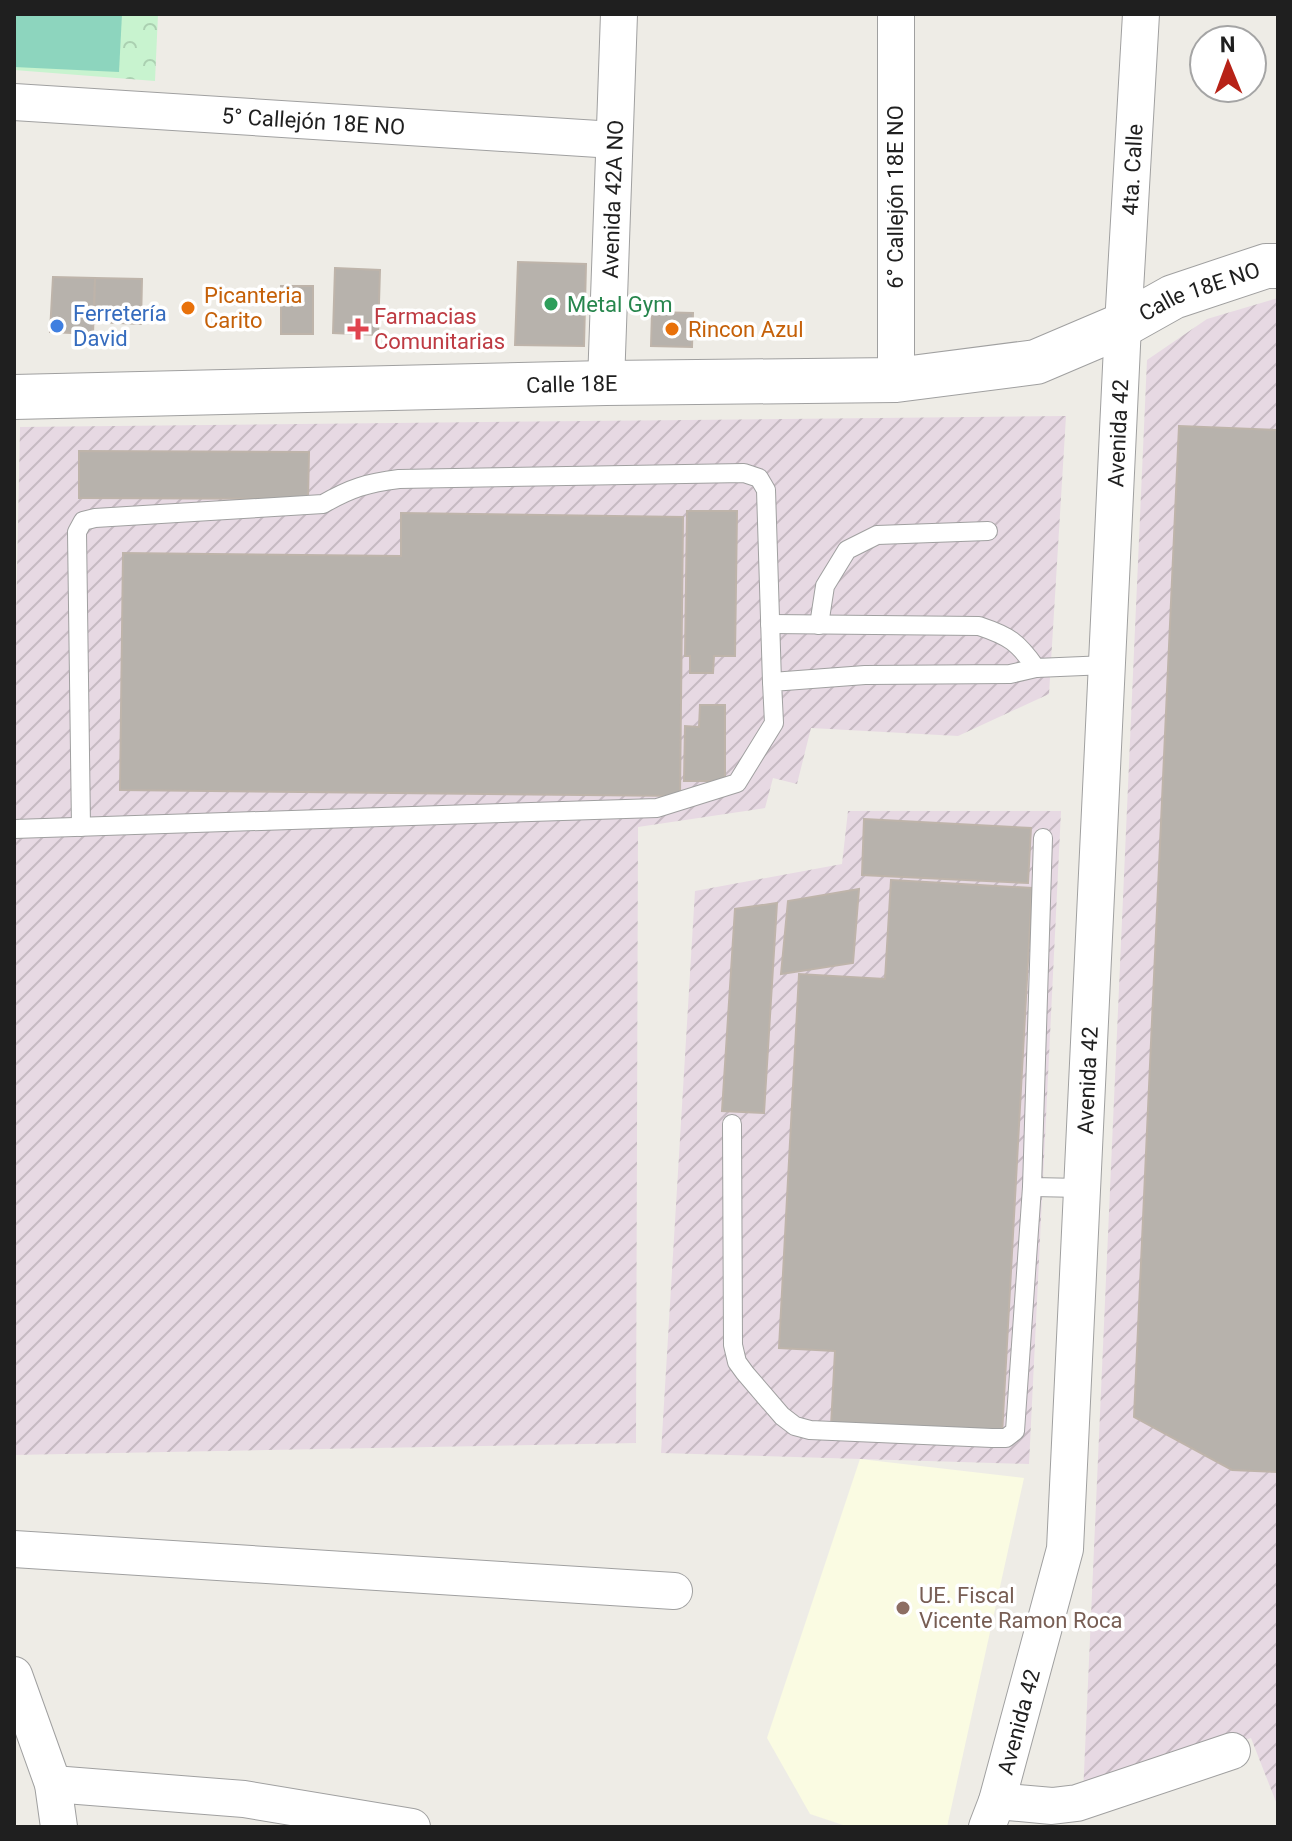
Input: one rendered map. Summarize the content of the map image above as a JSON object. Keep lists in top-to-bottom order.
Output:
{
  "streets": {
    "street": [
      "5° Callejón 18E NO",
      "4ta. Calle",
      "6° Callejón 18E NO",
      "Avenida 42A NO",
      "Calle 18E NO",
      "Calle 18E",
      "Avenida 42"
    ]
  },
  "crossings": [
    ["5° Callejón 18E NO", "Avenida 42A NO"],
    ["4ta. Calle", "Calle 18E NO"],
    ["4ta. Calle", "Calle 18E"],
    ["4ta. Calle", "Avenida 42"],
    ["6° Callejón 18E NO", "Calle 18E"],
    ["Avenida 42A NO", "Calle 18E"],
    ["Calle 18E NO", "Calle 18E"],
    ["Calle 18E NO", "Avenida 42"],
    ["Calle 18E", "Avenida 42"]
  ],
  "places": {
    "other": [
      "Metal Gym",
      "Picanteria Carito",
      "Ferretería David",
      "Rincon Azul",
      "UE. Fiscal Vicente Ramon Roca"
    ],
    "health": ["Farmacias Comunitarias"]
  },
  "north": "top"
}
